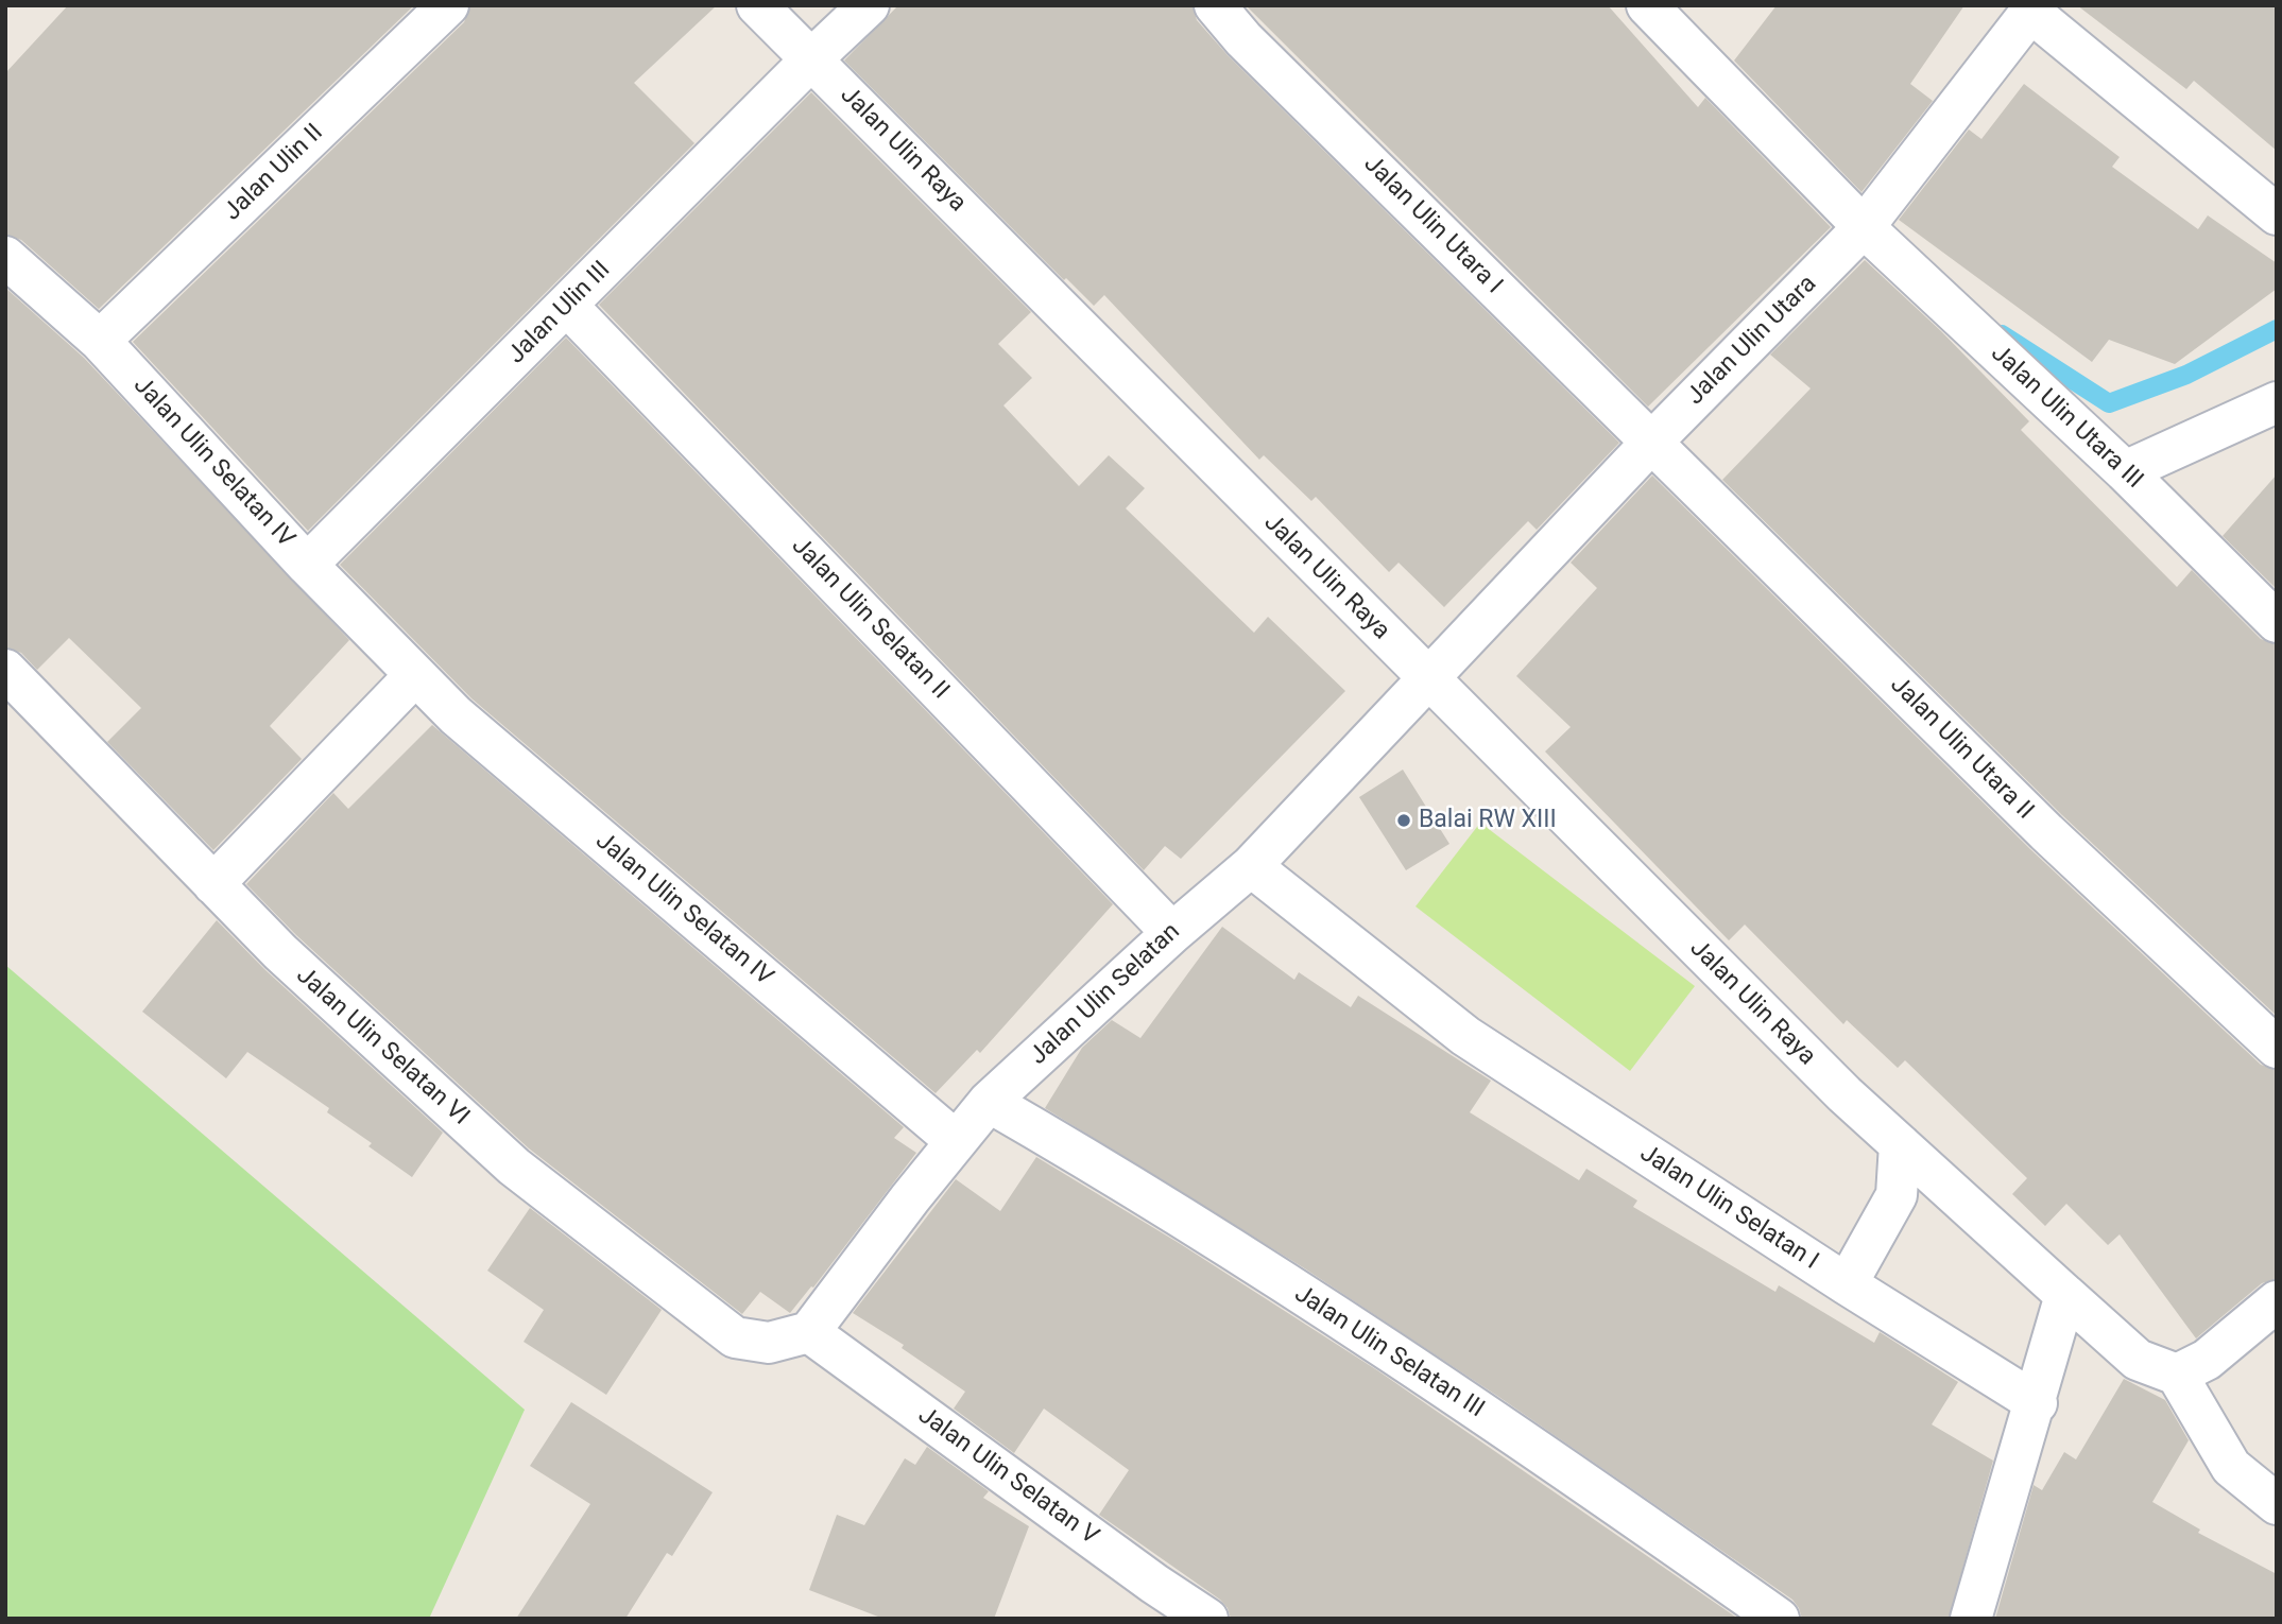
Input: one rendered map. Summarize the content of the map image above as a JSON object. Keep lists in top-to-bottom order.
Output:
{
  "streets": {
    "street": [
      "Jalan Ulin Raya",
      "Jalan Ulin II",
      "Jalan Ulin Utara I",
      "Jalan Ulin III",
      "Jalan Ulin Utara",
      "Jalan Ulin Utara III",
      "Jalan Ulin Selatan IV",
      "Jalan Ulin Selatan II",
      "Jalan Ulin Utara II",
      "Jalan Ulin Selatan",
      "Jalan Ulin Selatan VI",
      "Jalan Ulin Selatan I",
      "Jalan Ulin Selatan III",
      "Jalan Ulin Selatan V"
    ]
  },
  "crossings": [
    ["Jalan Ulin Raya", "Jalan Ulin III"],
    ["Jalan Ulin Raya", "Jalan Ulin Utara"],
    ["Jalan Ulin Raya", "Jalan Ulin Selatan"],
    ["Jalan Ulin II", "Jalan Ulin Selatan IV"],
    ["Jalan Ulin Utara I", "Jalan Ulin Utara"],
    ["Jalan Ulin Utara I", "Jalan Ulin Utara II"],
    ["Jalan Ulin III", "Jalan Ulin Selatan IV"],
    ["Jalan Ulin III", "Jalan Ulin Selatan II"],
    ["Jalan Ulin Utara", "Jalan Ulin Utara III"],
    ["Jalan Ulin Utara", "Jalan Ulin Utara II"],
    ["Jalan Ulin Utara", "Jalan Ulin Selatan"],
    ["Jalan Ulin Selatan IV", "Jalan Ulin Selatan"],
    ["Jalan Ulin Selatan II", "Jalan Ulin Selatan"],
    ["Jalan Ulin Selatan", "Jalan Ulin Selatan VI"],
    ["Jalan Ulin Selatan", "Jalan Ulin Selatan I"],
    ["Jalan Ulin Selatan", "Jalan Ulin Selatan III"],
    ["Jalan Ulin Selatan", "Jalan Ulin Selatan V"],
    ["Jalan Ulin Selatan VI", "Jalan Ulin Selatan V"]
  ],
  "places": ["Balai RW XIII"]
}
